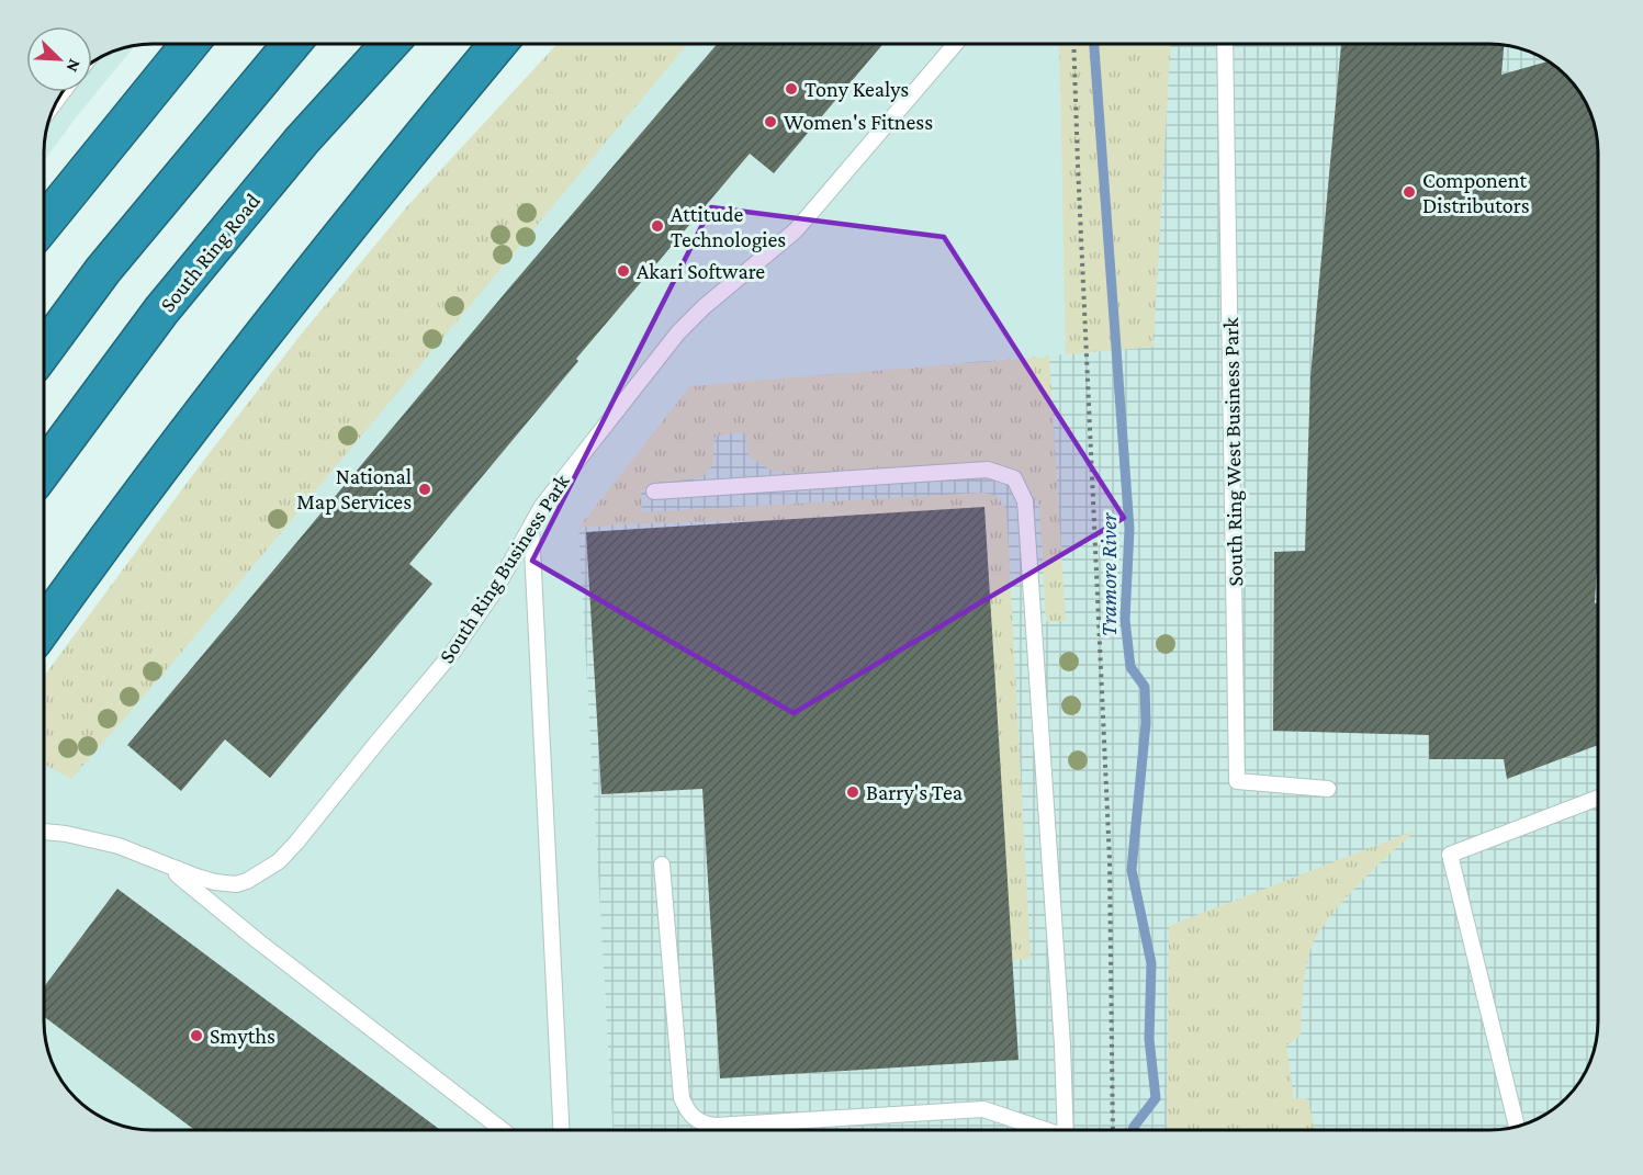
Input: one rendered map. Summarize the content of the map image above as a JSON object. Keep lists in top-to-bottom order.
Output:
{
  "streets": {
    "highway": ["South Ring Road"],
    "lane": ["South Ring West Business Park", "South Ring Business Park"]
  },
  "water": ["Tramore River"],
  "places": [
    "Tony Kealys",
    "Women's Fitness",
    "Component Distributors",
    "Attitude Technologies",
    "Akari Software",
    "National Map Services",
    "Barry's Tea",
    "Smyths"
  ],
  "north": "bottom right"
}
